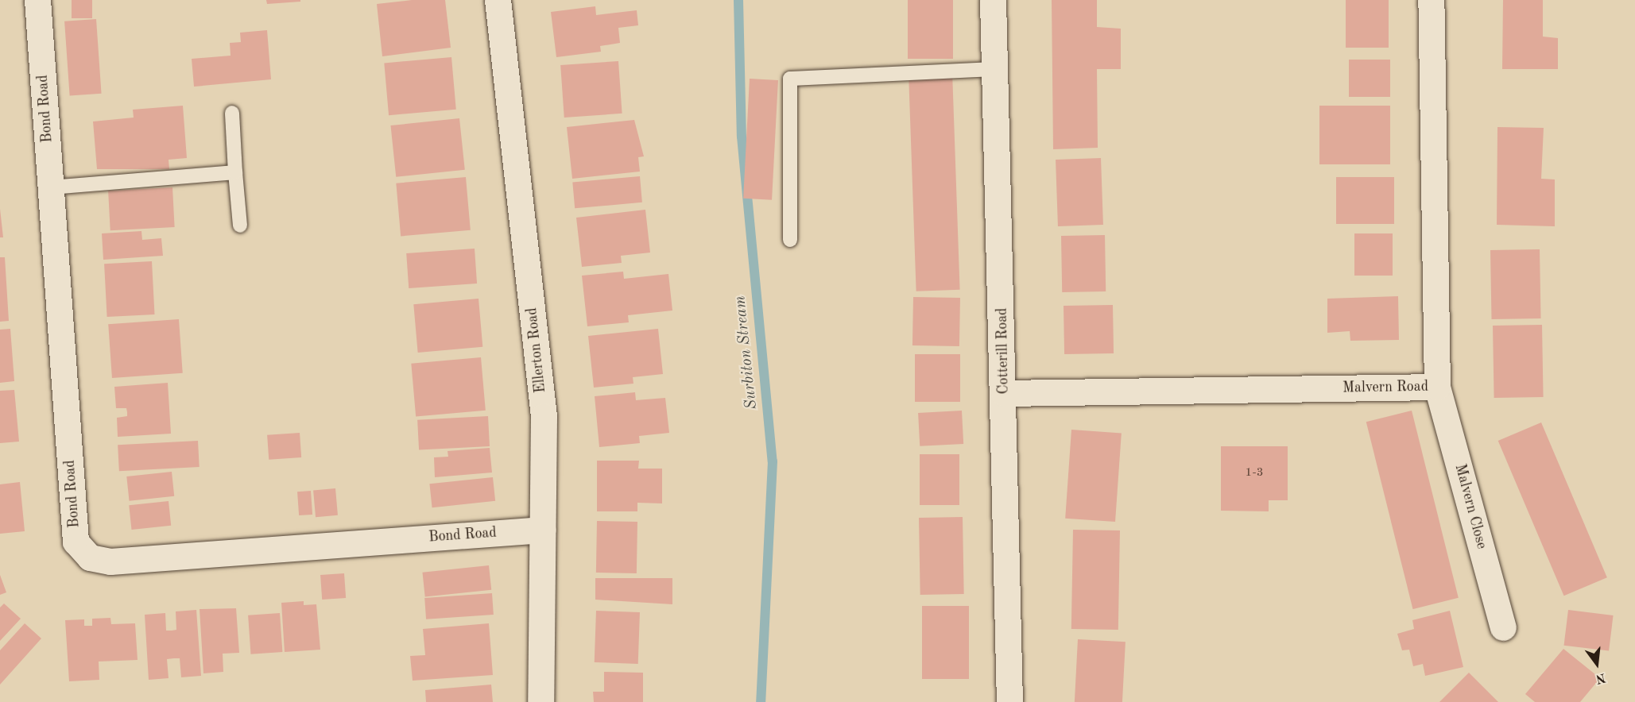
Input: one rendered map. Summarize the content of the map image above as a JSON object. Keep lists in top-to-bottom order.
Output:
{
  "streets": {
    "street": [
      "Bond Road",
      "Ellerton Road",
      "Cotterill Road",
      "Malvern Road",
      "Malvern Close"
    ]
  },
  "crossings": [
    ["Bond Road", "Ellerton Road"],
    ["Cotterill Road", "Malvern Road"],
    ["Malvern Road", "Malvern Close"]
  ],
  "water": ["Surbiton Stream"],
  "house_numbers": ["1-3"],
  "north": "bottom"
}
